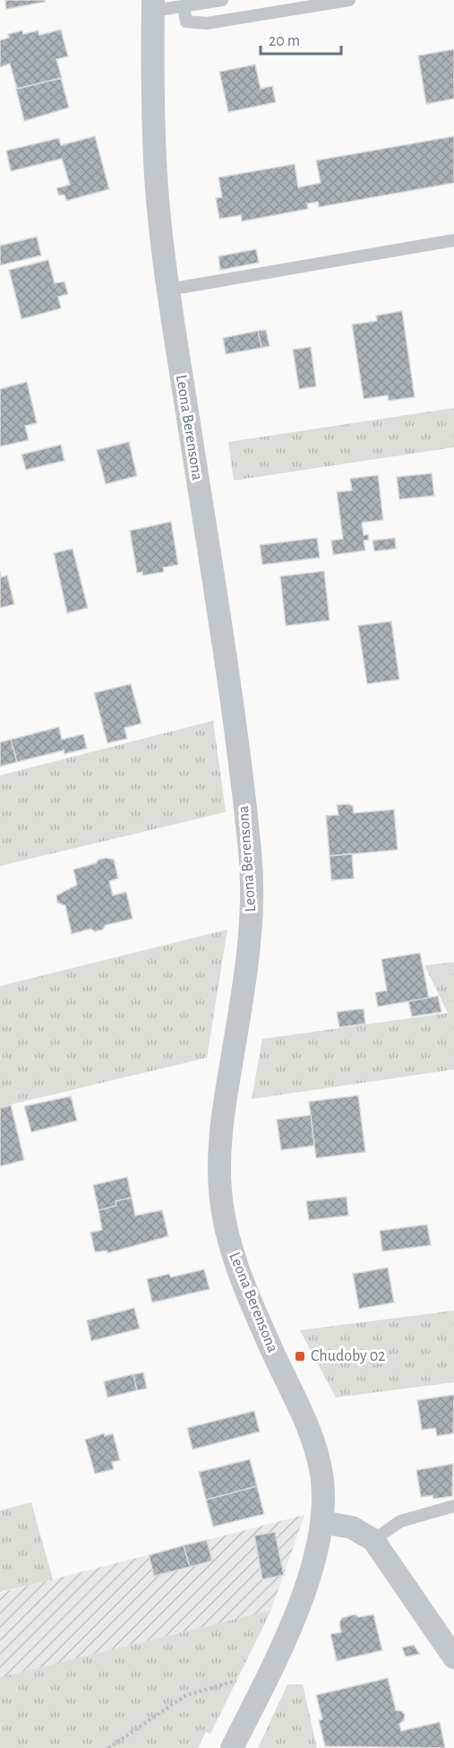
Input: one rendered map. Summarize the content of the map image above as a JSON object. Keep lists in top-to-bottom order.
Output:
{
  "streets": {
    "street": ["Leona Berensona"]
  },
  "places": {
    "transit": ["Chudoby 02"]
  },
  "scale_bar": "20 m"
}
